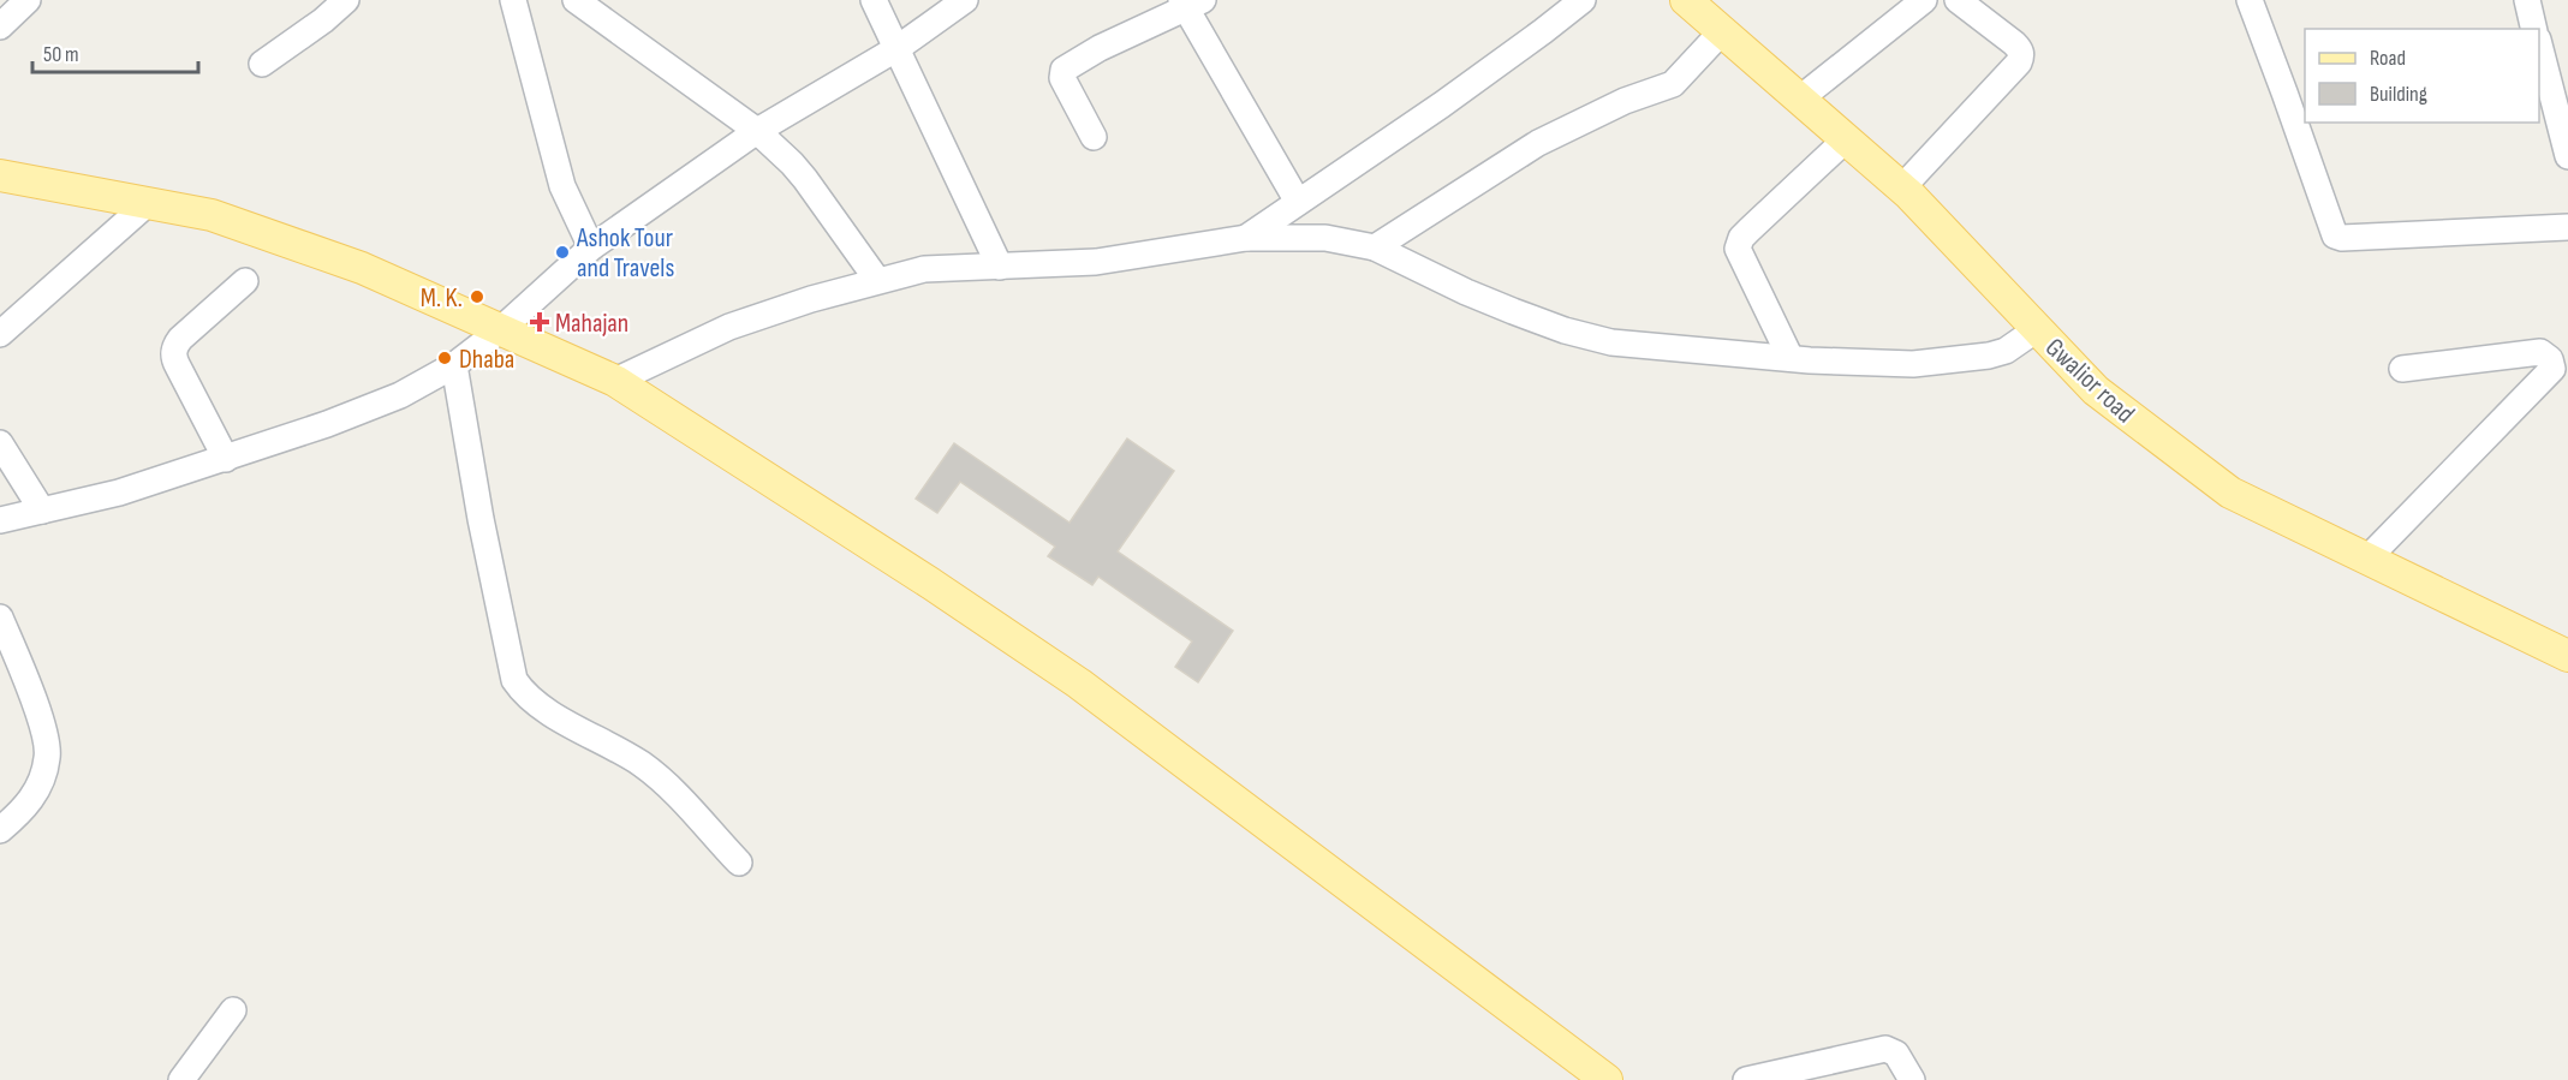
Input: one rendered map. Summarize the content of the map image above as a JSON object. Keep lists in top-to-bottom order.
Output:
{
  "streets": {
    "main road": ["Gwalior road"]
  },
  "places": {
    "other": ["Ashok Tour and Travels", "M. K.", "Dhaba"],
    "health": ["Mahajan"]
  },
  "legend": ["Road", "Building"],
  "scale_bar": "50 m"
}
